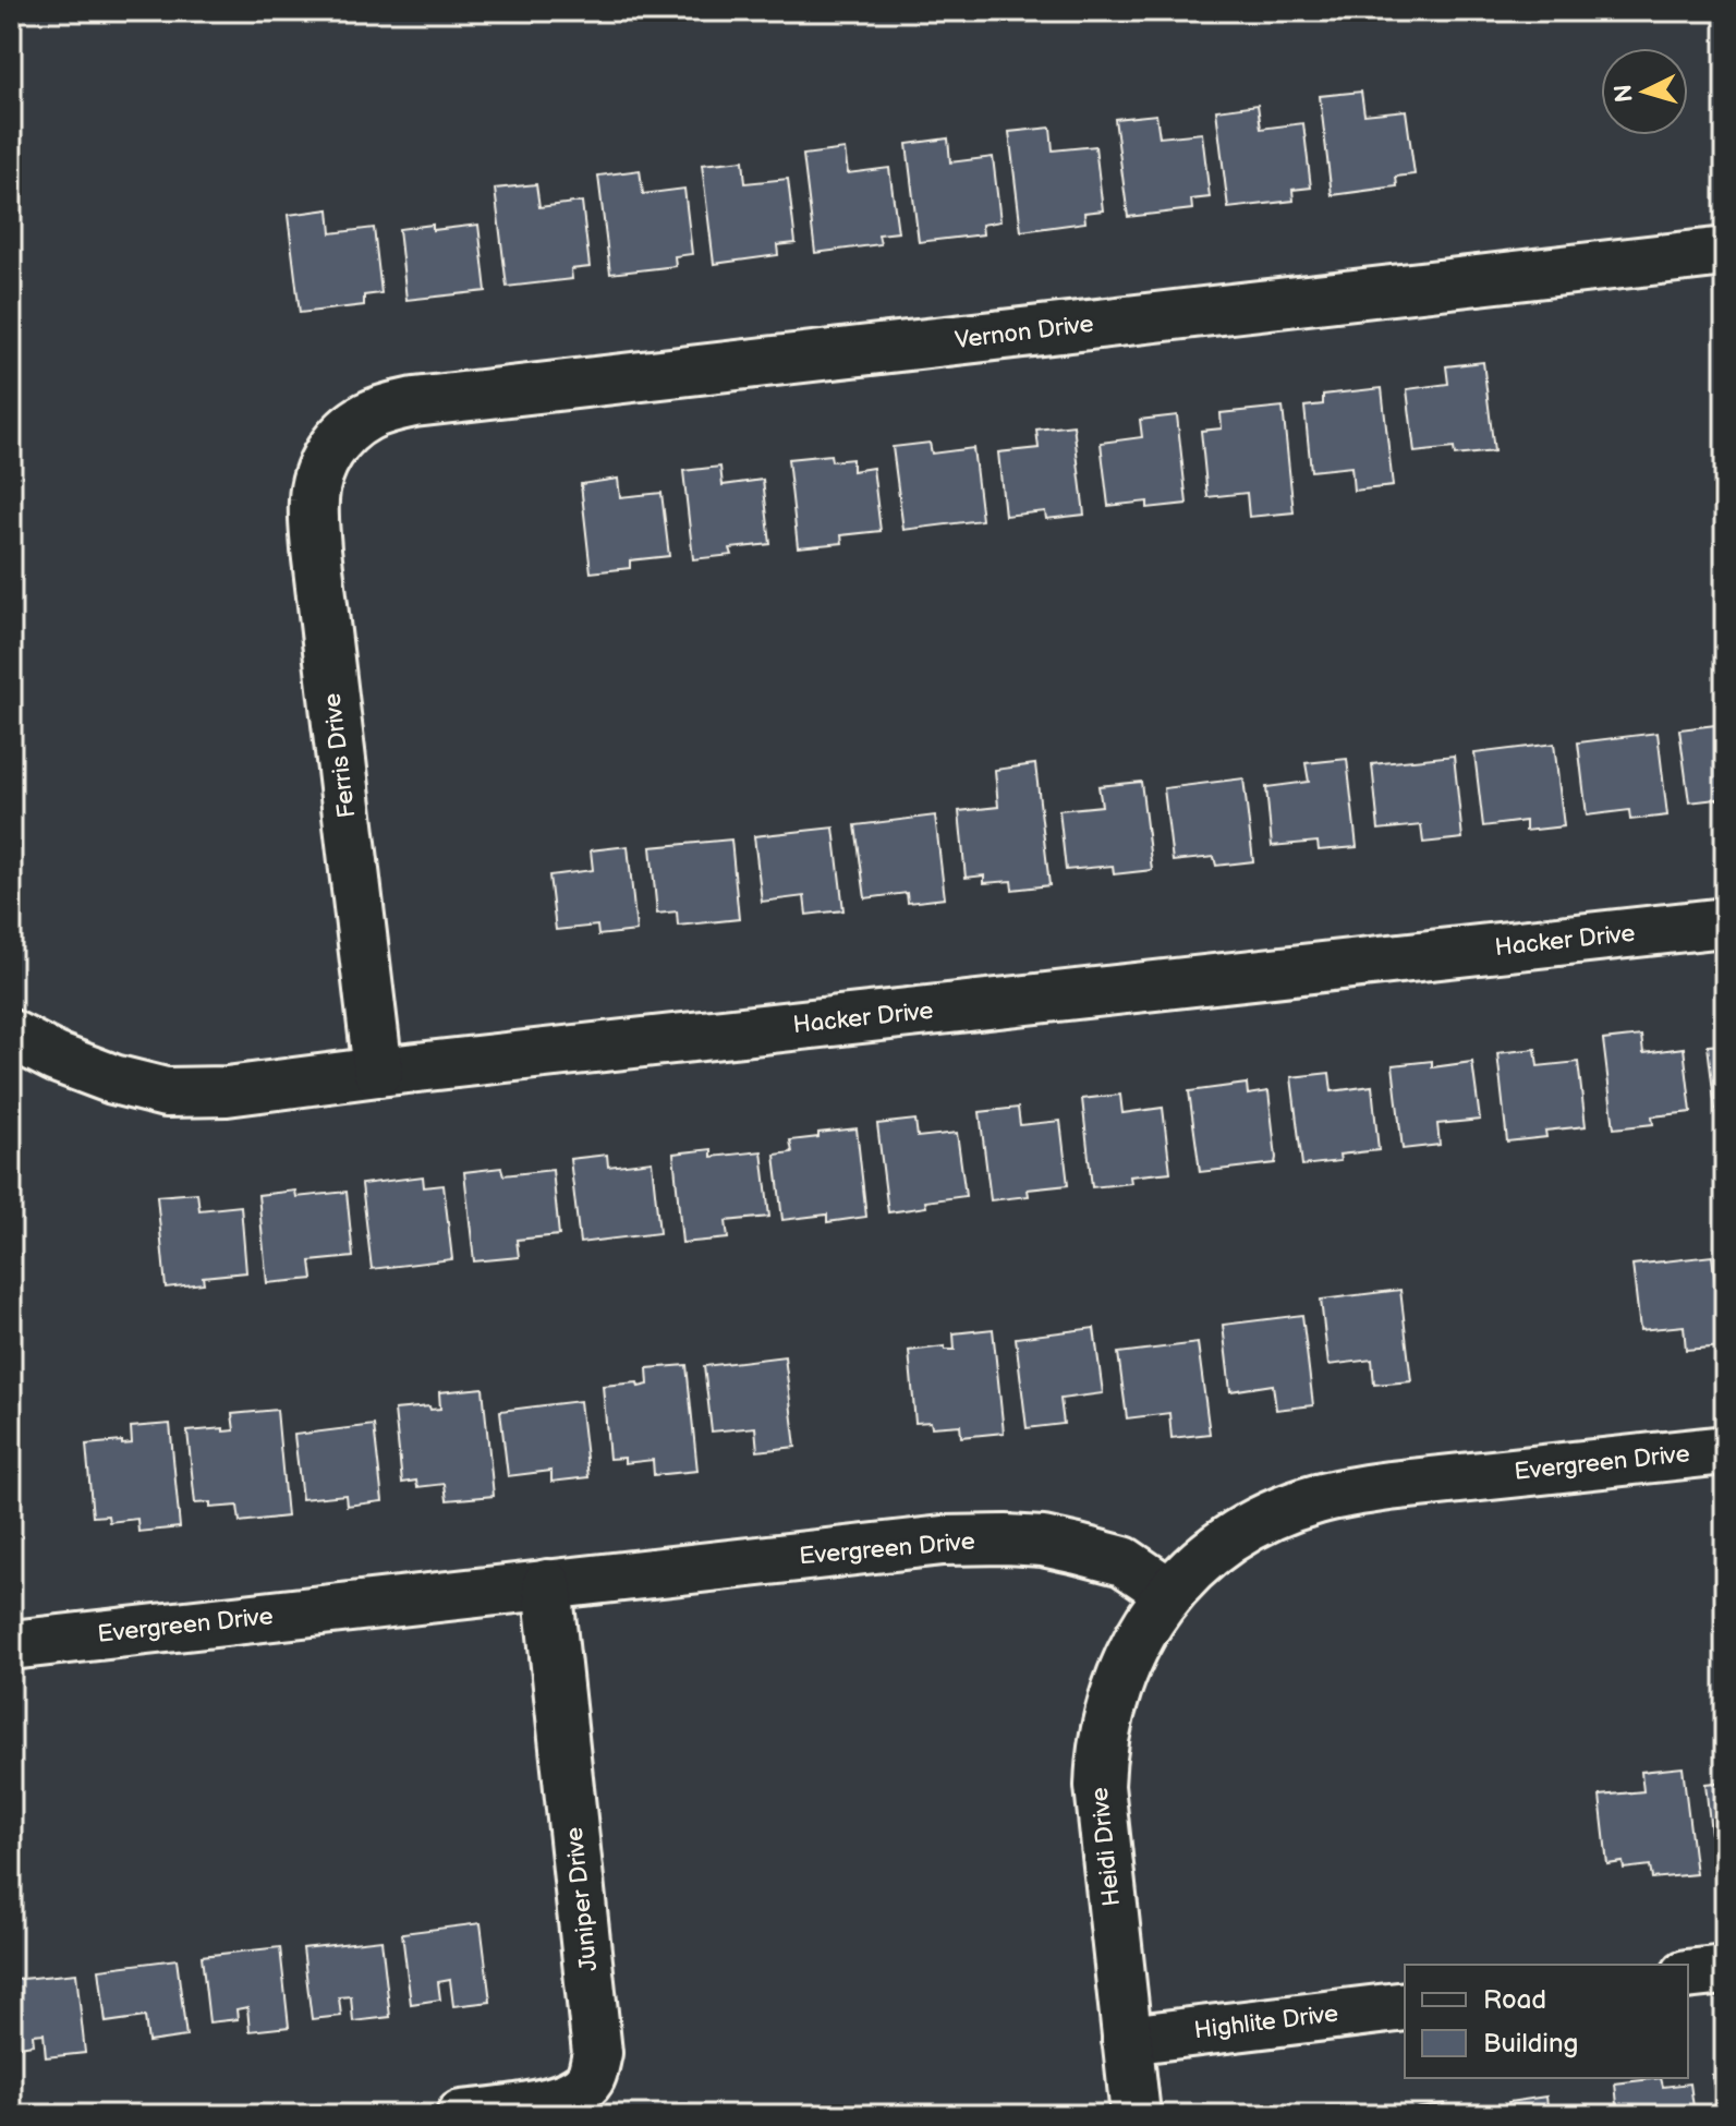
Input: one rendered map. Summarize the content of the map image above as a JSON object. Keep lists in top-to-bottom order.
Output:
{
  "streets": {
    "street": [
      "Vernon Drive",
      "Ferris Drive",
      "Hacker Drive",
      "Evergreen Drive",
      "Heidi Drive",
      "Juniper Drive",
      "Highlite Drive"
    ]
  },
  "crossings": [
    ["Vernon Drive", "Ferris Drive"],
    ["Ferris Drive", "Hacker Drive"],
    ["Evergreen Drive", "Heidi Drive"],
    ["Evergreen Drive", "Juniper Drive"],
    ["Heidi Drive", "Highlite Drive"]
  ],
  "legend": ["Road", "Building"],
  "north": "left"
}
